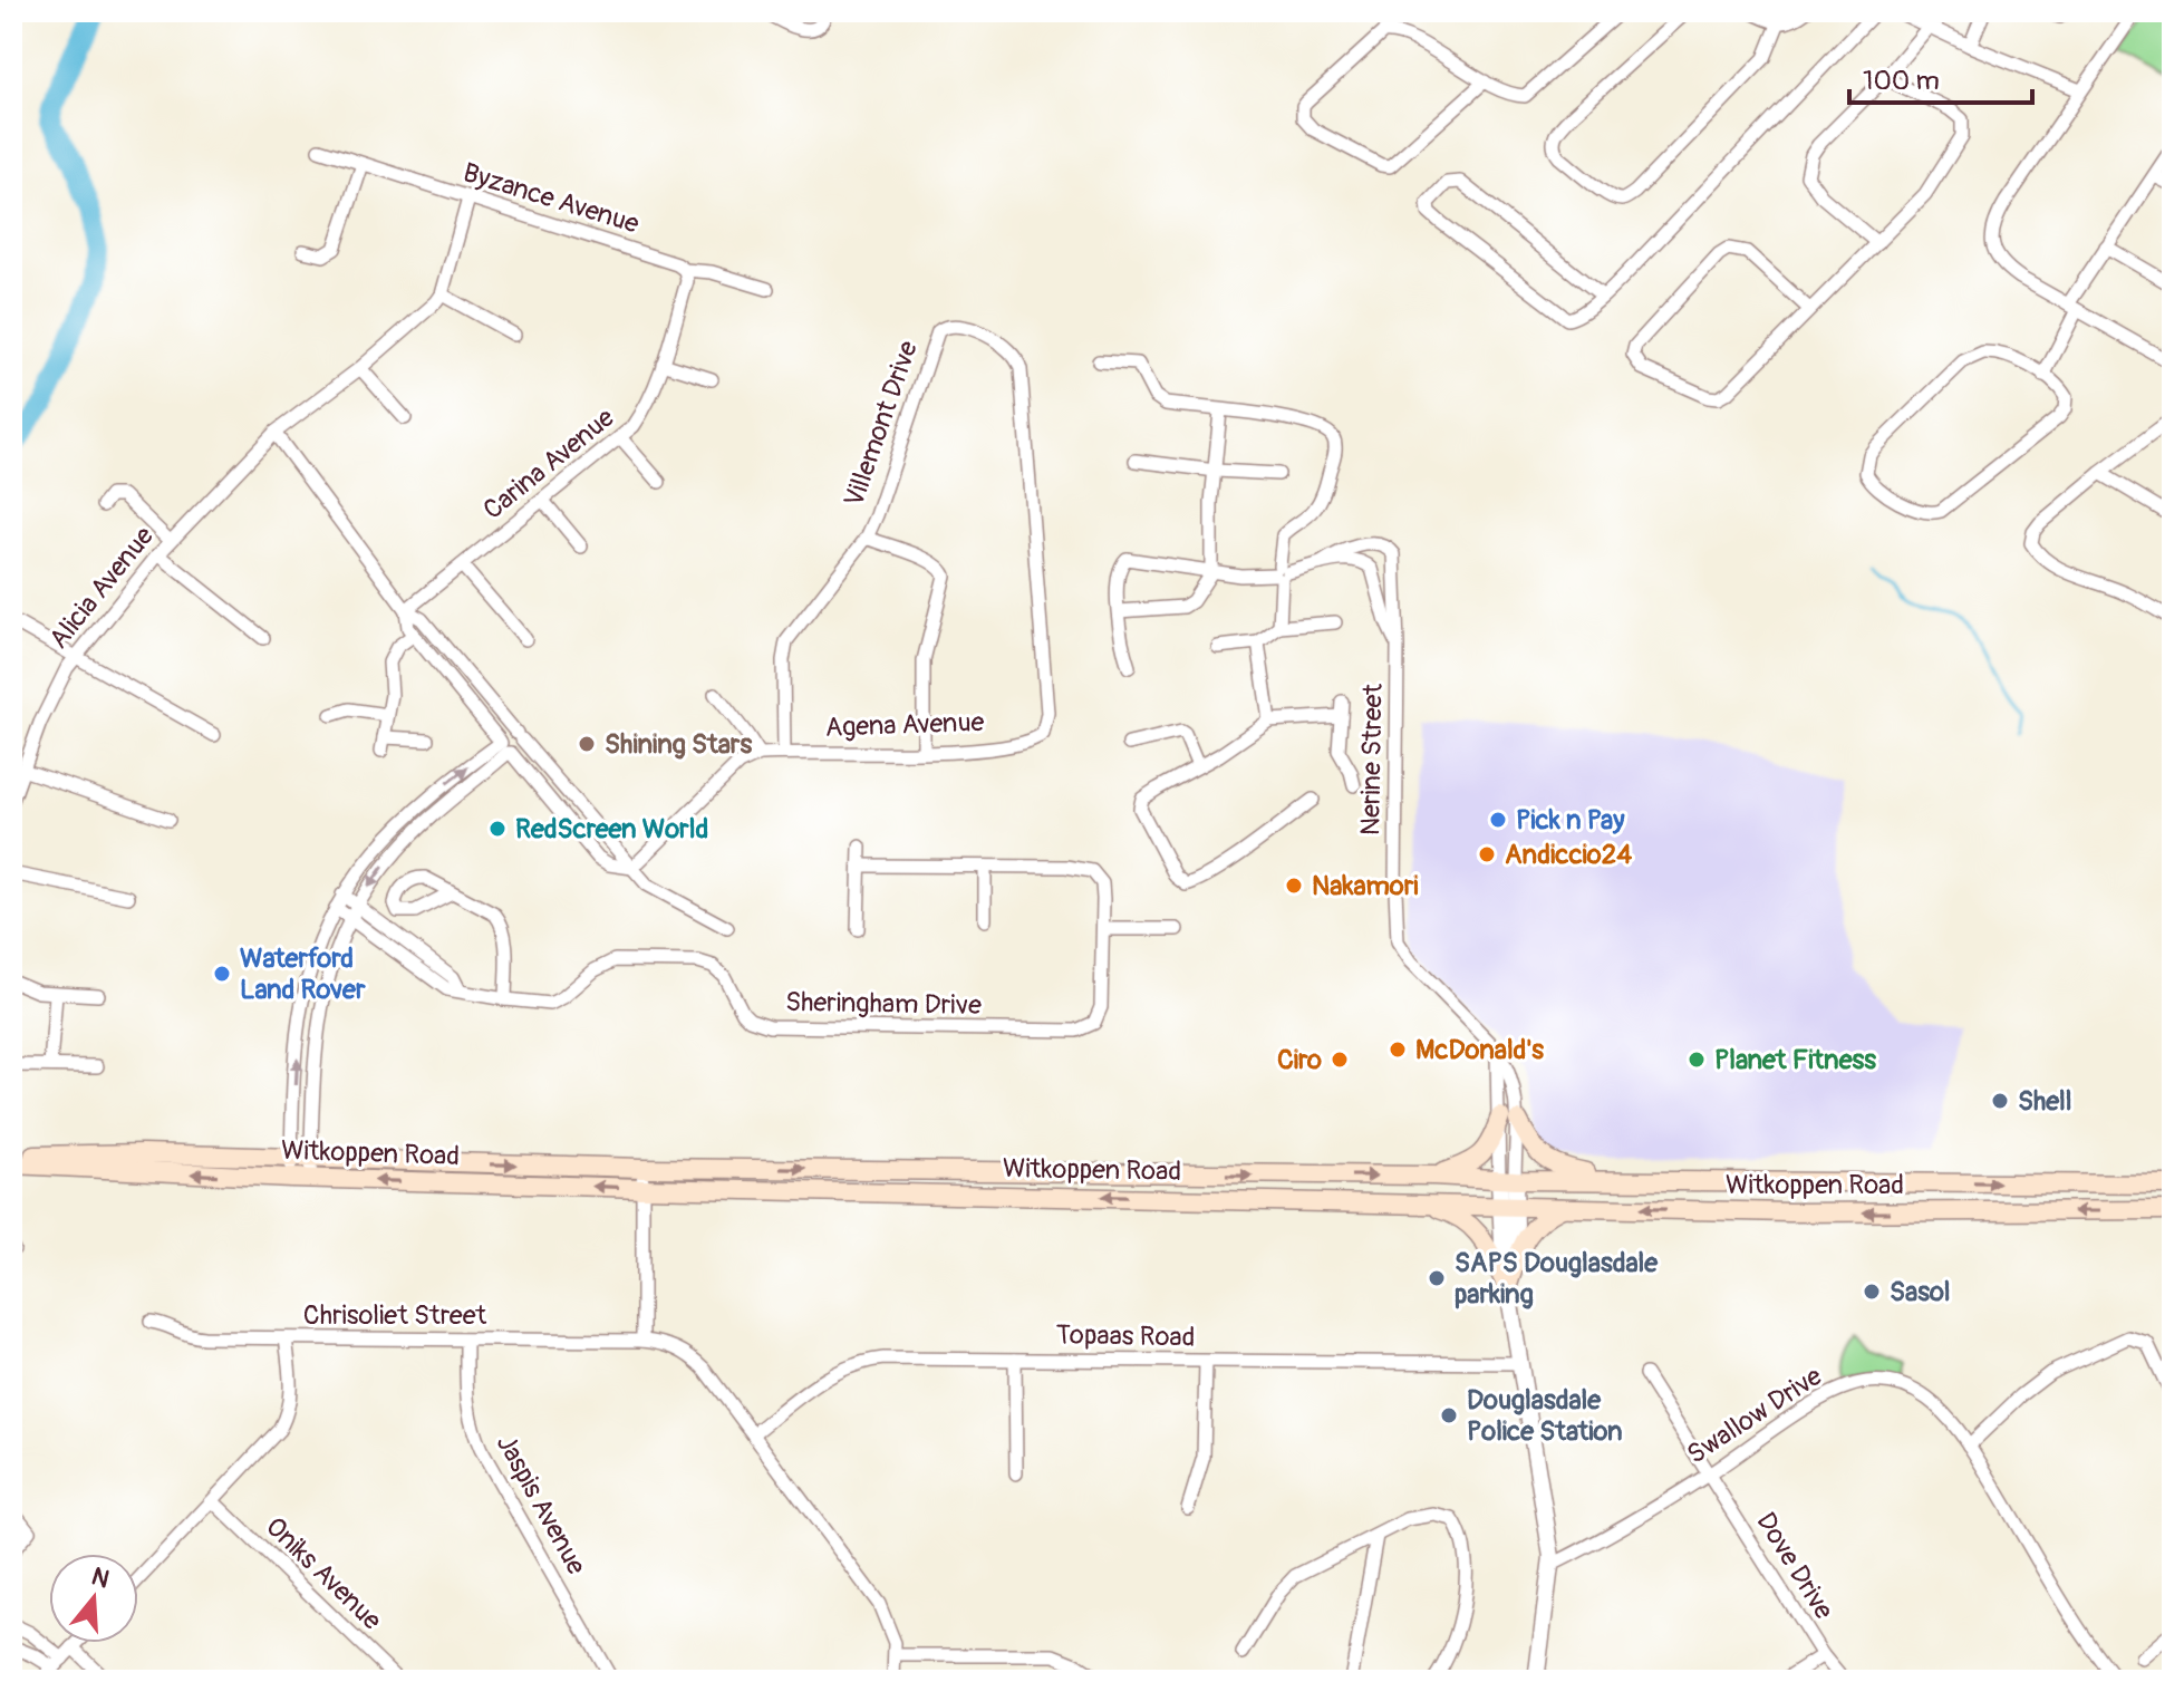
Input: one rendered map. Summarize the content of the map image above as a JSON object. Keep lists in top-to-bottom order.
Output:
{
  "streets": {
    "main road": ["Witkoppen Road"],
    "street": [
      "Byzance Avenue",
      "Villemont Drive",
      "Carina Avenue",
      "Alicia Avenue",
      "Agena Avenue",
      "Nerine Street",
      "Sheringham Drive",
      "Chrisoliet Street",
      "Topaas Road",
      "Swallow Drive",
      "Jaspis Avenue",
      "Dove Drive",
      "Oniks Avenue"
    ]
  },
  "crossings": [
    ["Byzance Avenue", "Carina Avenue"],
    ["Villemont Drive", "Agena Avenue"],
    ["Nerine Street", "Witkoppen Road"],
    ["Chrisoliet Street", "Topaas Road"],
    ["Chrisoliet Street", "Jaspis Avenue"],
    ["Swallow Drive", "Dove Drive"]
  ],
  "places": [
    "Shining Stars",
    "Pick n Pay",
    "RedScreen World",
    "Andiccio24",
    "Nakamori",
    "Waterford Land Rover",
    "McDonald's",
    "Ciro",
    "Planet Fitness",
    "Shell",
    "SAPS Douglasdale parking",
    "Sasol",
    "Douglasdale Police Station"
  ],
  "scale_bar": "100 m",
  "north": "top"
}
